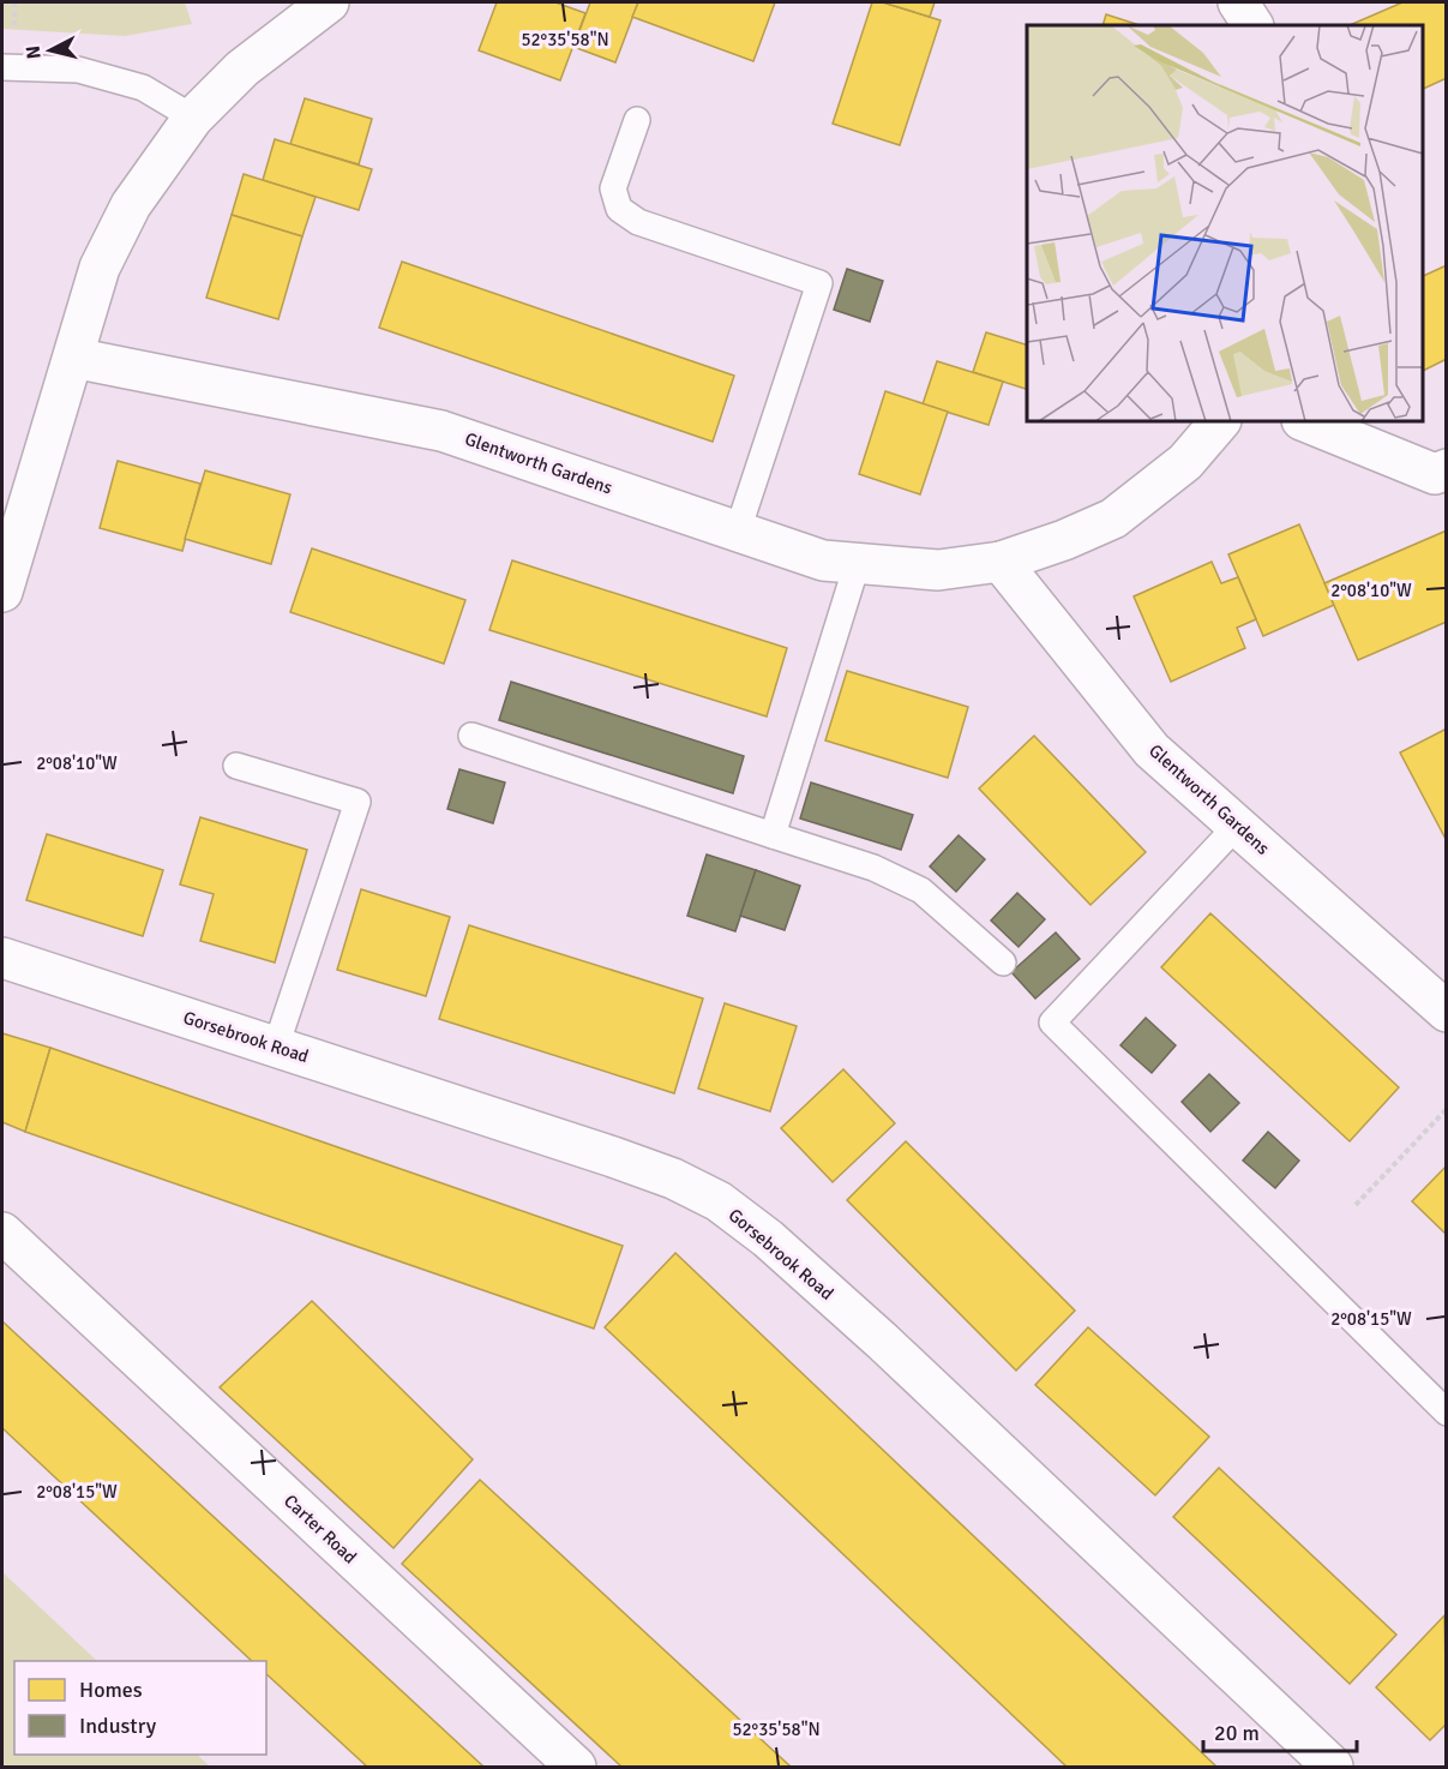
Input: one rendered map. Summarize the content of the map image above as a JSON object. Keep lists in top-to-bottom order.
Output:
{
  "streets": {
    "street": ["Glentworth Gardens", "Gorsebrook Road", "Carter Road"]
  },
  "legend": ["Homes", "Industry"],
  "scale_bar": "20 m",
  "north": "left",
  "coordinates": ["52°35'58\"N", "2°08'10\"W", "2°08'15\"W"]
}
